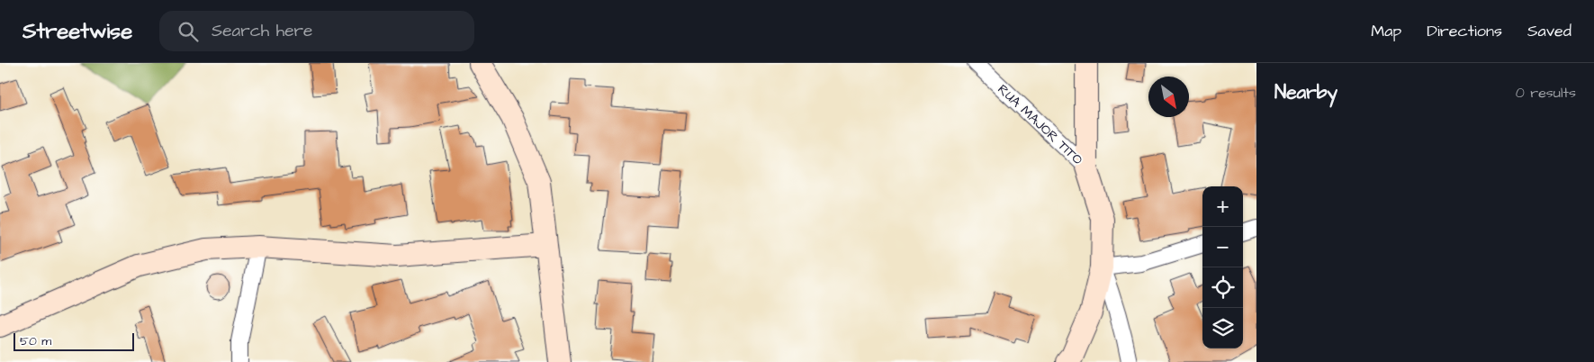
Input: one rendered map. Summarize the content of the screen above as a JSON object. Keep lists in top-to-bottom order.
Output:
{
  "streets": {
    "street": ["RUA MAJOR TITO"]
  },
  "scale_bar": "50 m",
  "north": "bottom right",
  "page": {
    "header": "Streetwise",
    "search": "Search here",
    "nav": ["Map", "Directions", "Saved"],
    "heading": ["Nearby", "0 results"],
    "map_buttons": ["+", "−"],
    "scale": "50 m"
  }
}
